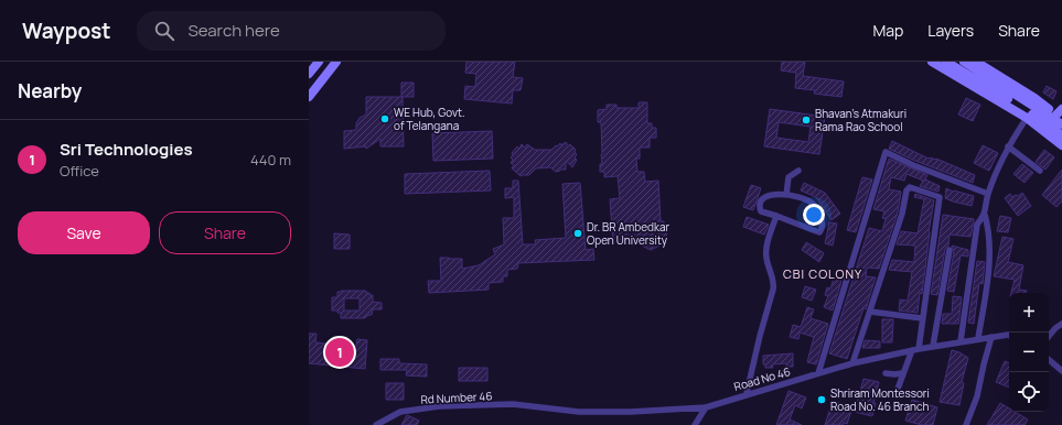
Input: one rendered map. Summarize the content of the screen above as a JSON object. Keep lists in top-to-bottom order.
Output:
{
  "streets": {
    "street": ["Road No 46", "Rd Number 46"]
  },
  "crossings": [
    ["Road No 46", "Rd Number 46"]
  ],
  "districts": ["CBI COLONY"],
  "places": [
    "WE Hub, Govt. of Telangana",
    "Bhavan's Atmakuri Rama Rao School",
    "Dr. BR Ambedkar Open University",
    "Shriram Montessori Road No. 46 Branch"
  ],
  "page": {
    "header": "Waypost",
    "search": "Search here",
    "nav": ["Map", "Layers", "Share"],
    "heading": "Nearby",
    "list": [
      {
        "mark": "1",
        "name": "Sri Technologies",
        "note": "Office",
        "value": "440 m"
      }
    ],
    "buttons": ["Save", "Share"],
    "map_buttons": ["+", "−"],
    "pins": "1"
  }
}
